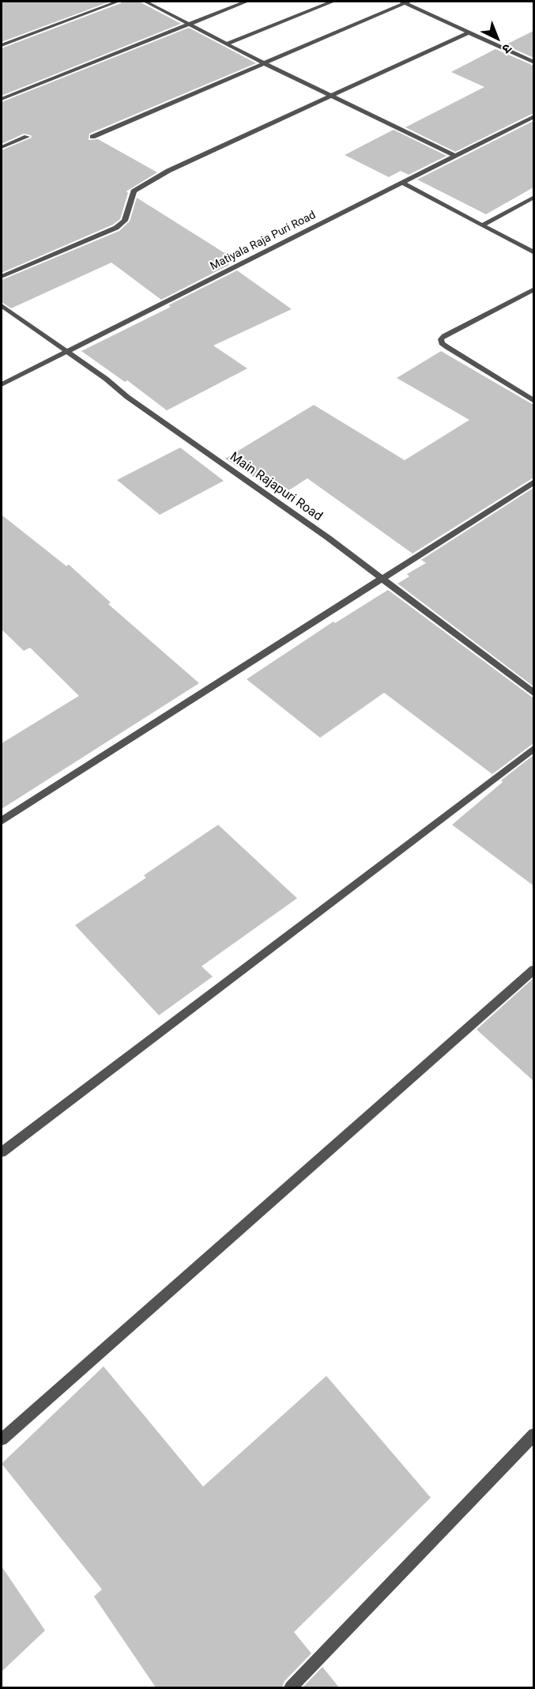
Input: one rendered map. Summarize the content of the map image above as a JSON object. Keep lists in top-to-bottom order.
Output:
{
  "streets": {
    "street": ["Matiyala Raja Puri Road", "Main Rajapuri Road"]
  },
  "crossings": [
    ["Matiyala Raja Puri Road", "Main Rajapuri Road"]
  ],
  "north": "bottom right"
}
